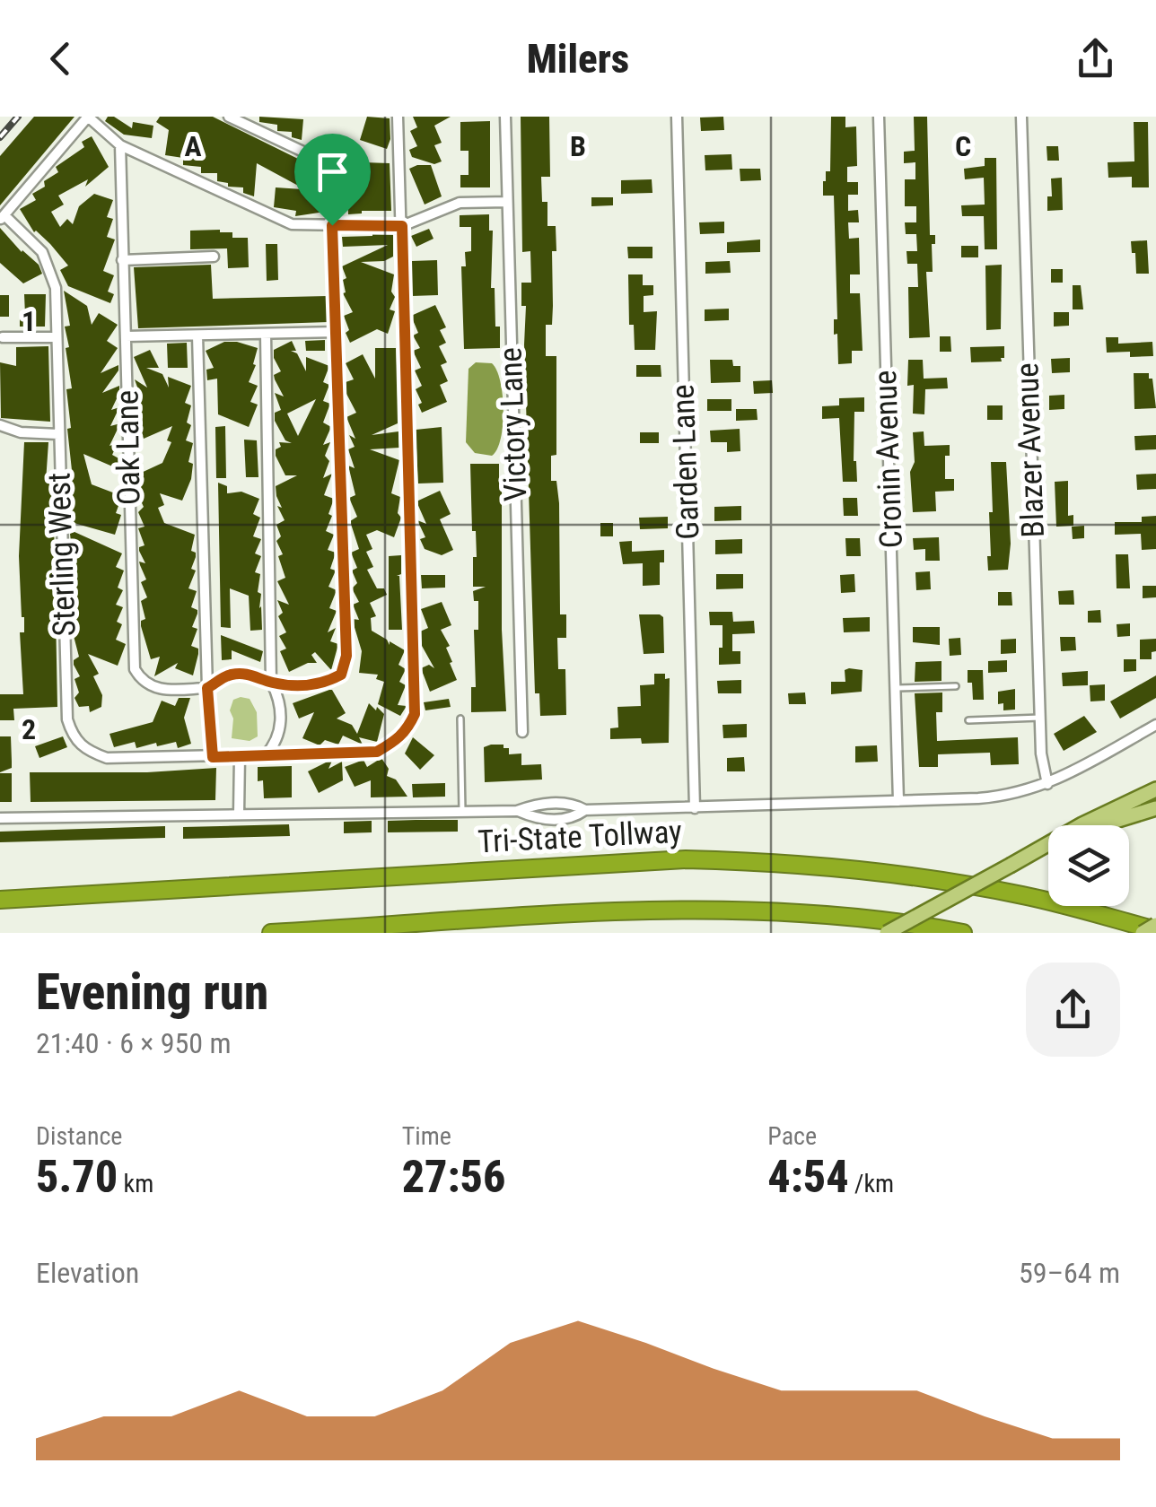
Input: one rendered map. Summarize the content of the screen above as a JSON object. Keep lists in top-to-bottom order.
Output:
{
  "streets": {
    "highway": ["Tri-State Tollway"],
    "street": [
      "Victory Lane",
      "Oak Lane",
      "Blazer Avenue",
      "Cronin Avenue",
      "Garden Lane",
      "Sterling West"
    ]
  },
  "crossings": [
    ["Oak Lane", "Sterling West"]
  ],
  "page": {
    "header": "Milers",
    "heading": ["Evening run", "21:40 · 6 × 950 m"],
    "stats": [
      ["Distance", "5.70 km"],
      ["Time", "27:56"],
      ["Pace", "4:54 /km"]
    ],
    "chart": ["Elevation", "59–64 m"]
  },
  "grid": {
    "columns": ["A", "B", "C"],
    "rows": ["1", "2"]
  }
}
